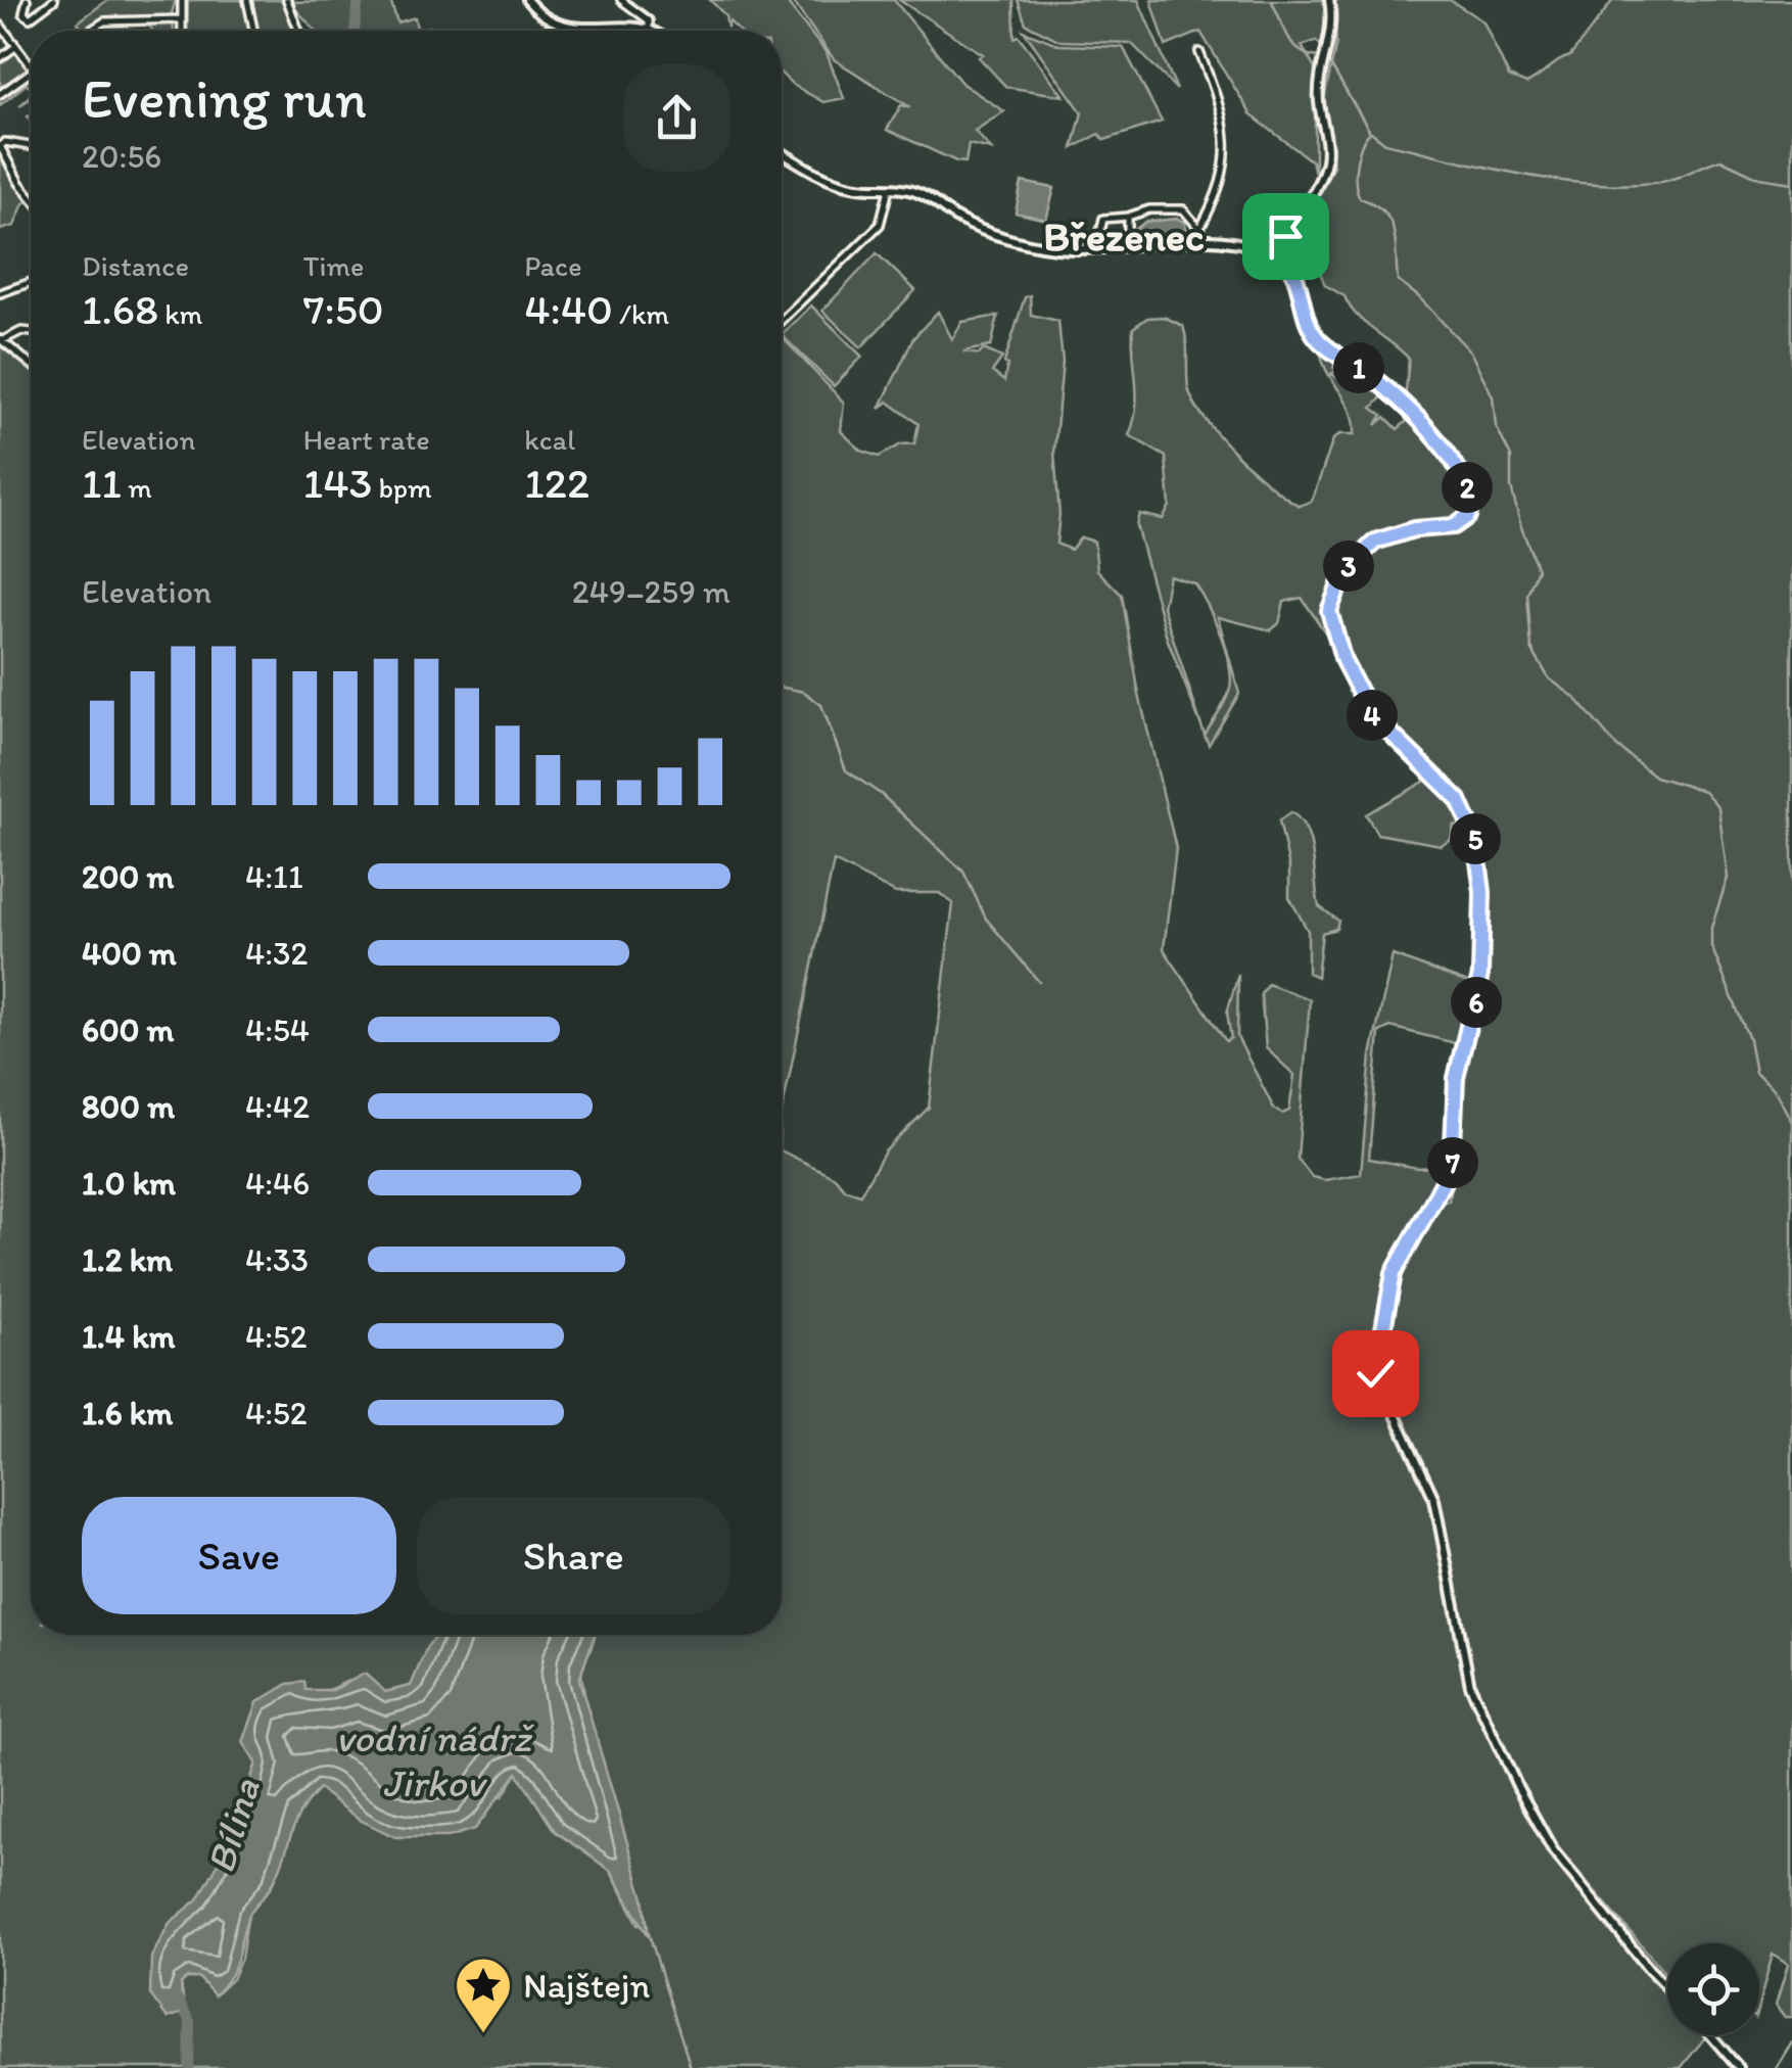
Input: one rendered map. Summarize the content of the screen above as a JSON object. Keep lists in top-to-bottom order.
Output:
{
  "districts": ["Březenec"],
  "water": ["vodní nádrž Jirkov", "Bílina"],
  "places": {
    "place": ["Najštejn"]
  },
  "page": {
    "heading": ["Evening run", "20:56"],
    "stats": [
      ["Distance", "1.68 km"],
      ["Time", "7:50"],
      ["Pace", "4:40 /km"],
      ["Elevation", "11 m"],
      ["Heart rate", "143 bpm"],
      ["kcal", "122"]
    ],
    "pins": [
      "1",
      "2",
      "3",
      "4",
      "5",
      "6",
      "7"
    ],
    "chart": ["Elevation", "249–259 m"],
    "list": [
      {
        "name": "200 m",
        "note": "4:11"
      },
      {
        "name": "400 m",
        "note": "4:32"
      },
      {
        "name": "600 m",
        "note": "4:54"
      },
      {
        "name": "800 m",
        "note": "4:42"
      },
      {
        "name": "1.0 km",
        "note": "4:46"
      },
      {
        "name": "1.2 km",
        "note": "4:33"
      },
      {
        "name": "1.4 km",
        "note": "4:52"
      },
      {
        "name": "1.6 km",
        "note": "4:52"
      }
    ],
    "buttons": ["Save", "Share"]
  }
}
